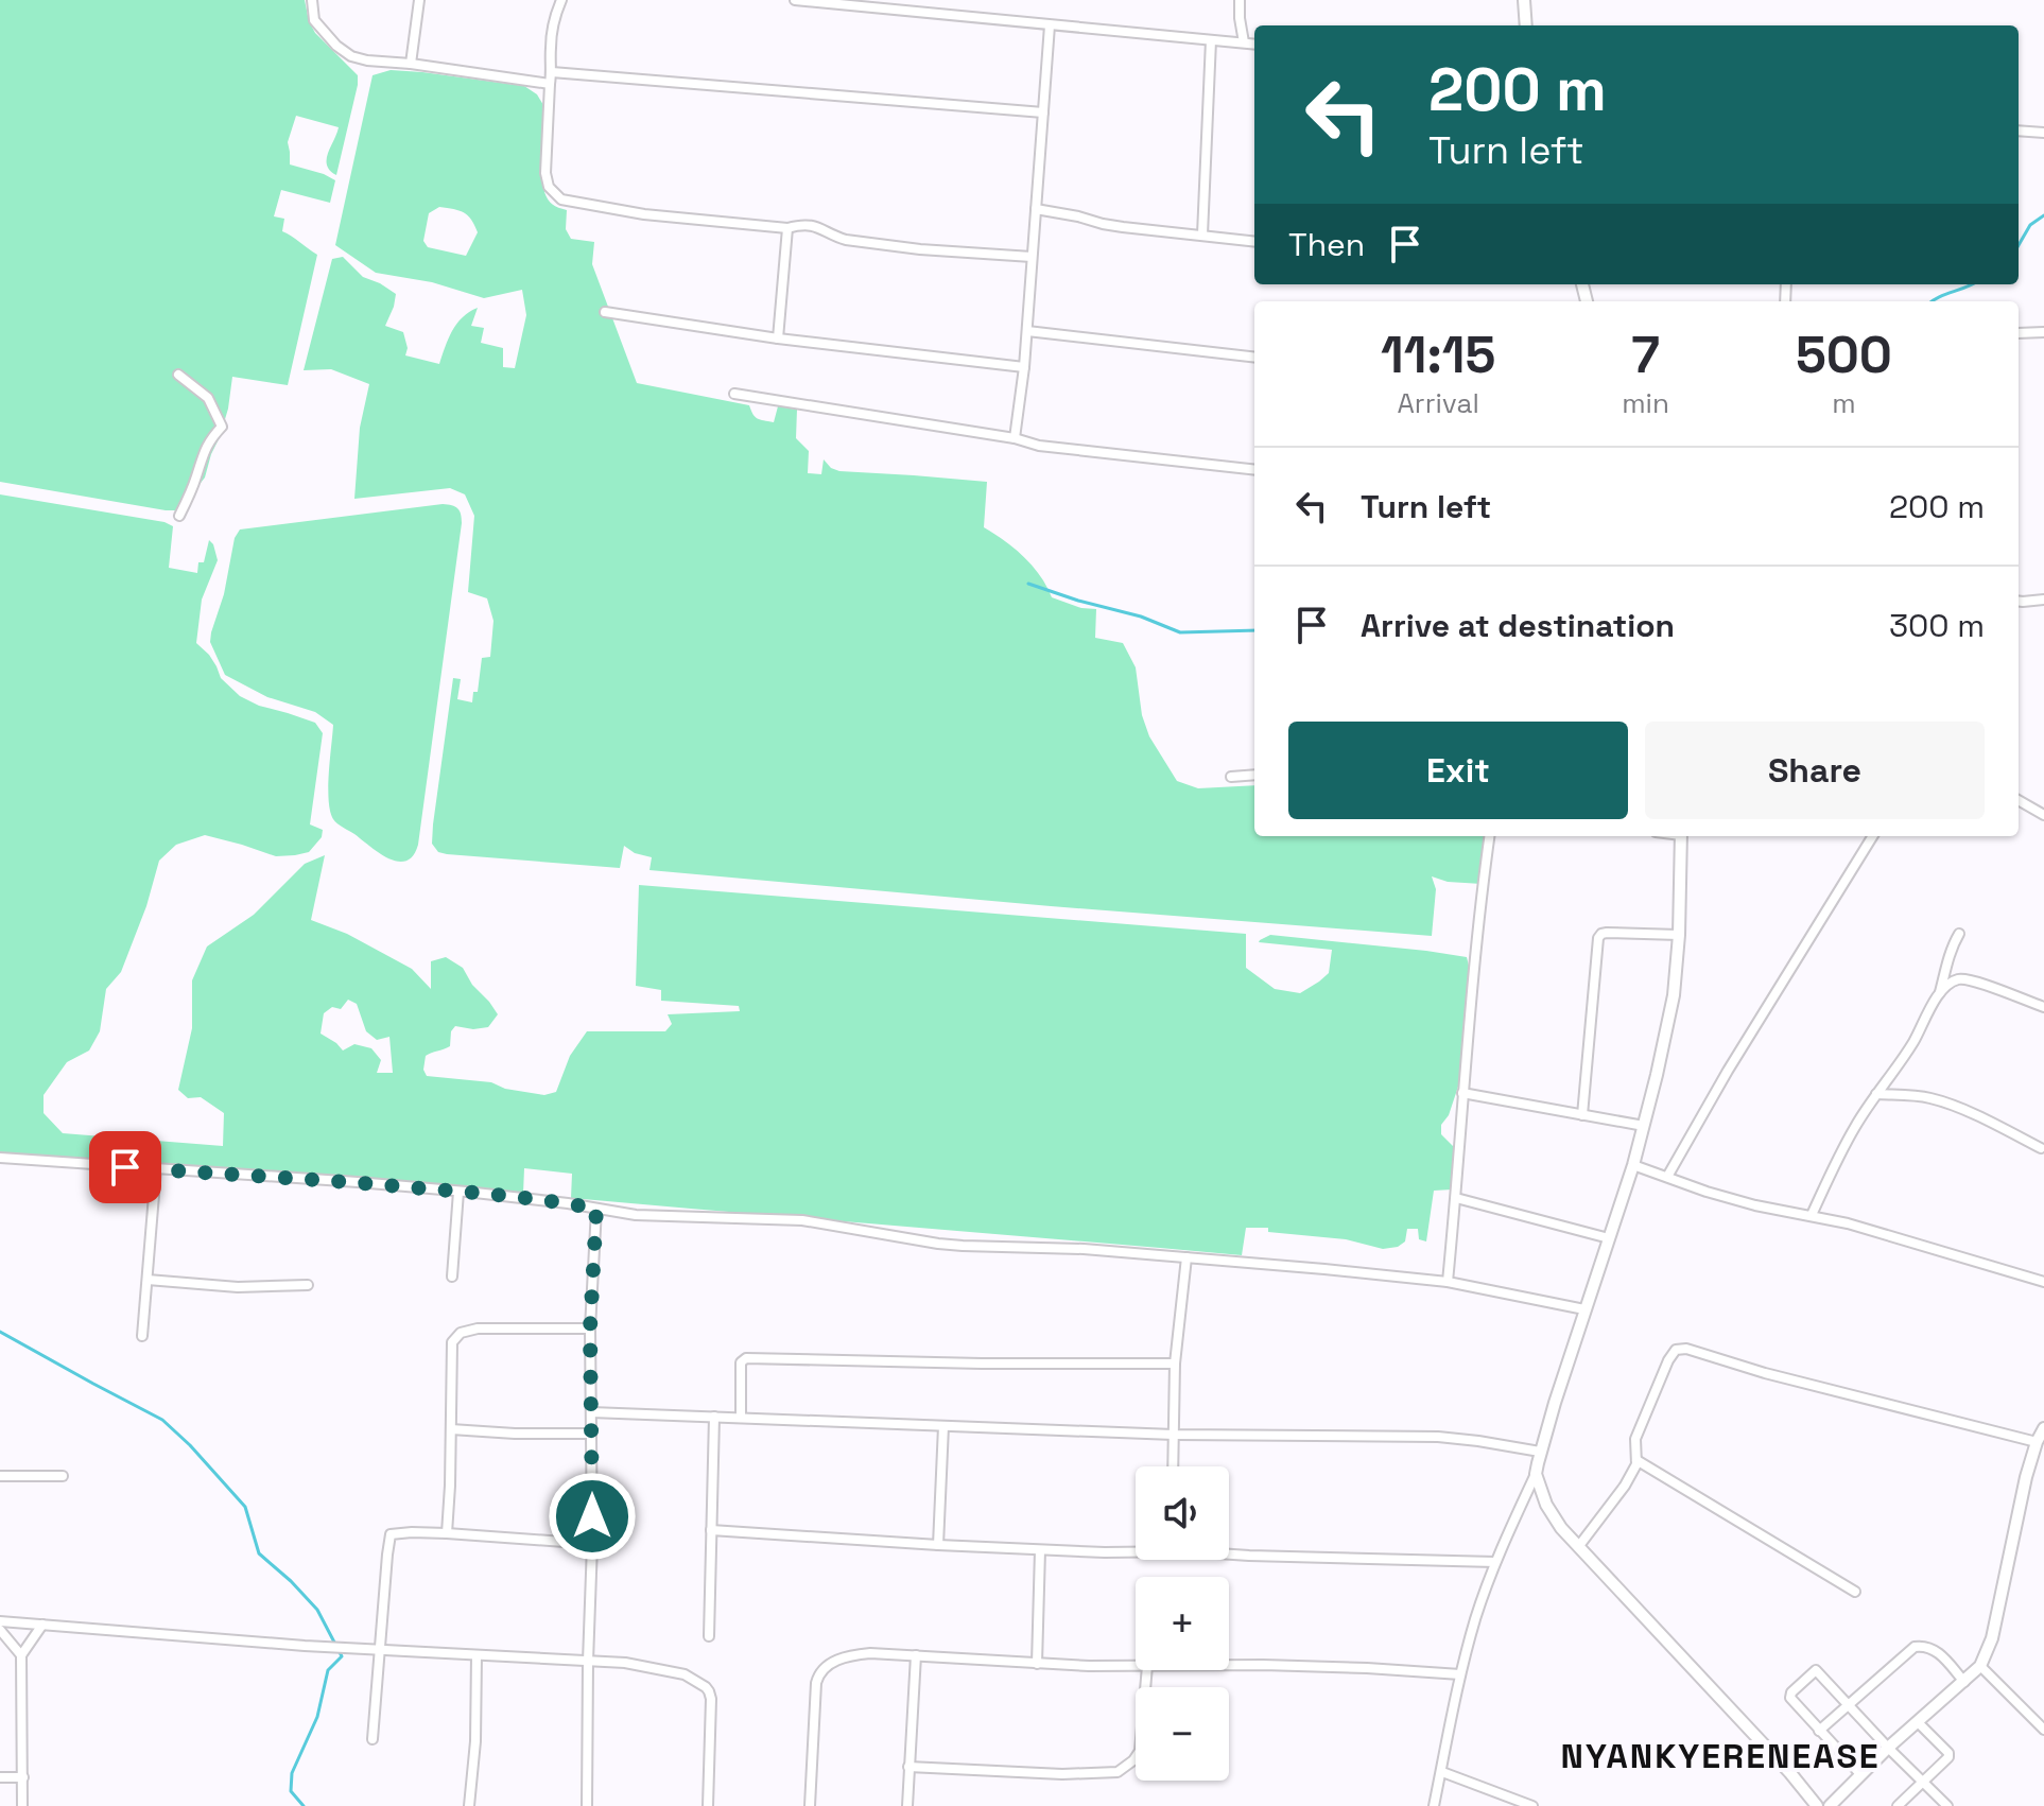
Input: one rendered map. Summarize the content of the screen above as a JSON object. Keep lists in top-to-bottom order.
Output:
{
  "districts": ["NYANKYERENEASE"],
  "page": {
    "turn": ["200 m", "Turn left"],
    "then": "Then",
    "eta": [
      "11:15",
      "Arrival",
      "7",
      "min",
      "500",
      "m"
    ],
    "list": [
      {
        "name": "Turn left",
        "value": "200 m"
      },
      {
        "name": "Arrive at destination",
        "value": "300 m"
      }
    ],
    "buttons": ["Exit", "Share"],
    "map_buttons": ["+", "−"]
  }
}
